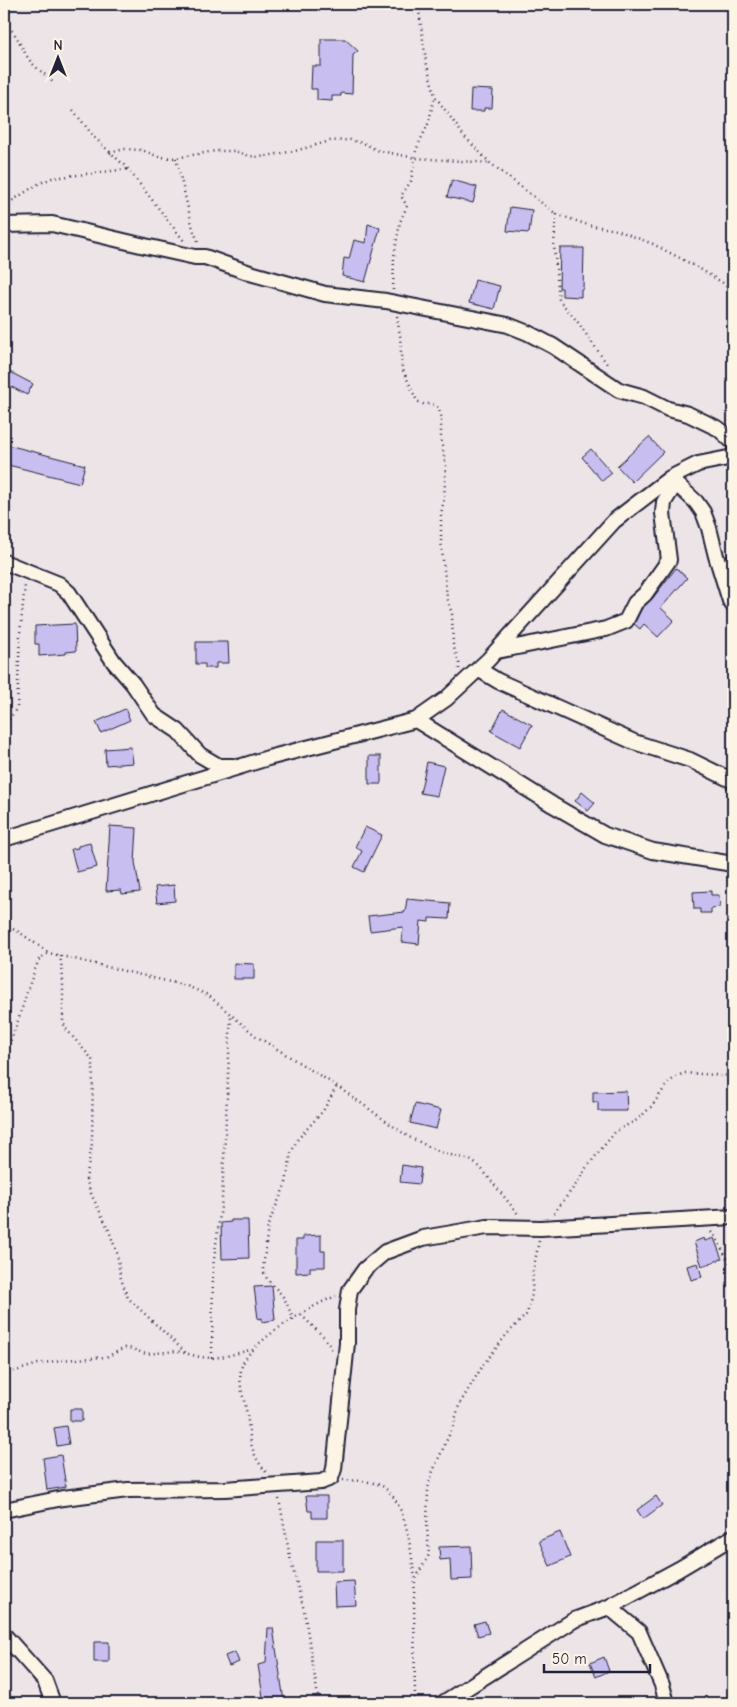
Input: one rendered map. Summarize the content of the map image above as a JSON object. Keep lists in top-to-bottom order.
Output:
{
  "scale_bar": "50 m",
  "north": "top"
}
